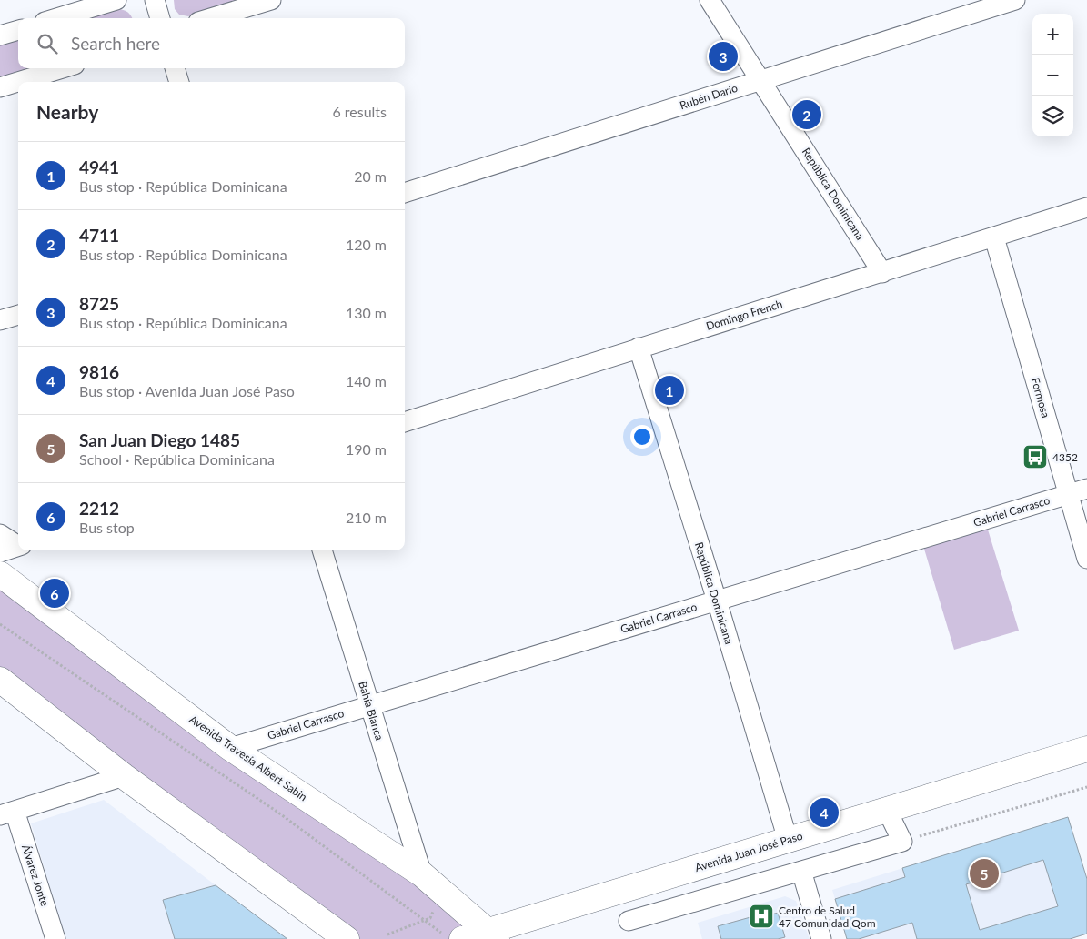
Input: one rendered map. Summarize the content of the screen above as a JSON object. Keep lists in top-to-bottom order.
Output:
{
  "streets": {
    "main road": ["Avenida Travesía Albert Sabin", "Avenida Juan José Paso"],
    "street": [
      "Rubén Darío",
      "República Dominicana",
      "Domingo French",
      "Formosa",
      "Gabriel Carrasco",
      "Bahía Blanca",
      "Álvarez Jonte"
    ]
  },
  "crossings": [
    ["Rubén Darío", "República Dominicana"],
    ["República Dominicana", "Domingo French"],
    ["República Dominicana", "Gabriel Carrasco"],
    ["República Dominicana", "Avenida Juan José Paso"],
    ["Domingo French", "Formosa"],
    ["Formosa", "Gabriel Carrasco"],
    ["Gabriel Carrasco", "Bahía Blanca"],
    ["Gabriel Carrasco", "Avenida Travesía Albert Sabin"],
    ["Bahía Blanca", "Avenida Travesía Albert Sabin"],
    ["Avenida Travesía Albert Sabin", "Avenida Juan José Paso"]
  ],
  "places": {
    "bus stop": ["4352"],
    "hospital": ["Centro de Salud 47 Comunidad Qom"]
  },
  "page": {
    "map_buttons": ["+", "−"],
    "search": "Search here",
    "pins": [
      "3",
      "2",
      "1",
      "6",
      "4",
      "5"
    ],
    "heading": ["Nearby", "6 results"],
    "list": [
      {
        "mark": "1",
        "name": "4941",
        "note": "Bus stop · República Dominicana",
        "value": "20 m"
      },
      {
        "mark": "2",
        "name": "4711",
        "note": "Bus stop · República Dominicana",
        "value": "120 m"
      },
      {
        "mark": "3",
        "name": "8725",
        "note": "Bus stop · República Dominicana",
        "value": "130 m"
      },
      {
        "mark": "4",
        "name": "9816",
        "note": "Bus stop · Avenida Juan José Paso",
        "value": "140 m"
      },
      {
        "mark": "5",
        "name": "San Juan Diego 1485",
        "note": "School · República Dominicana",
        "value": "190 m"
      },
      {
        "mark": "6",
        "name": "2212",
        "note": "Bus stop",
        "value": "210 m"
      }
    ]
  }
}
